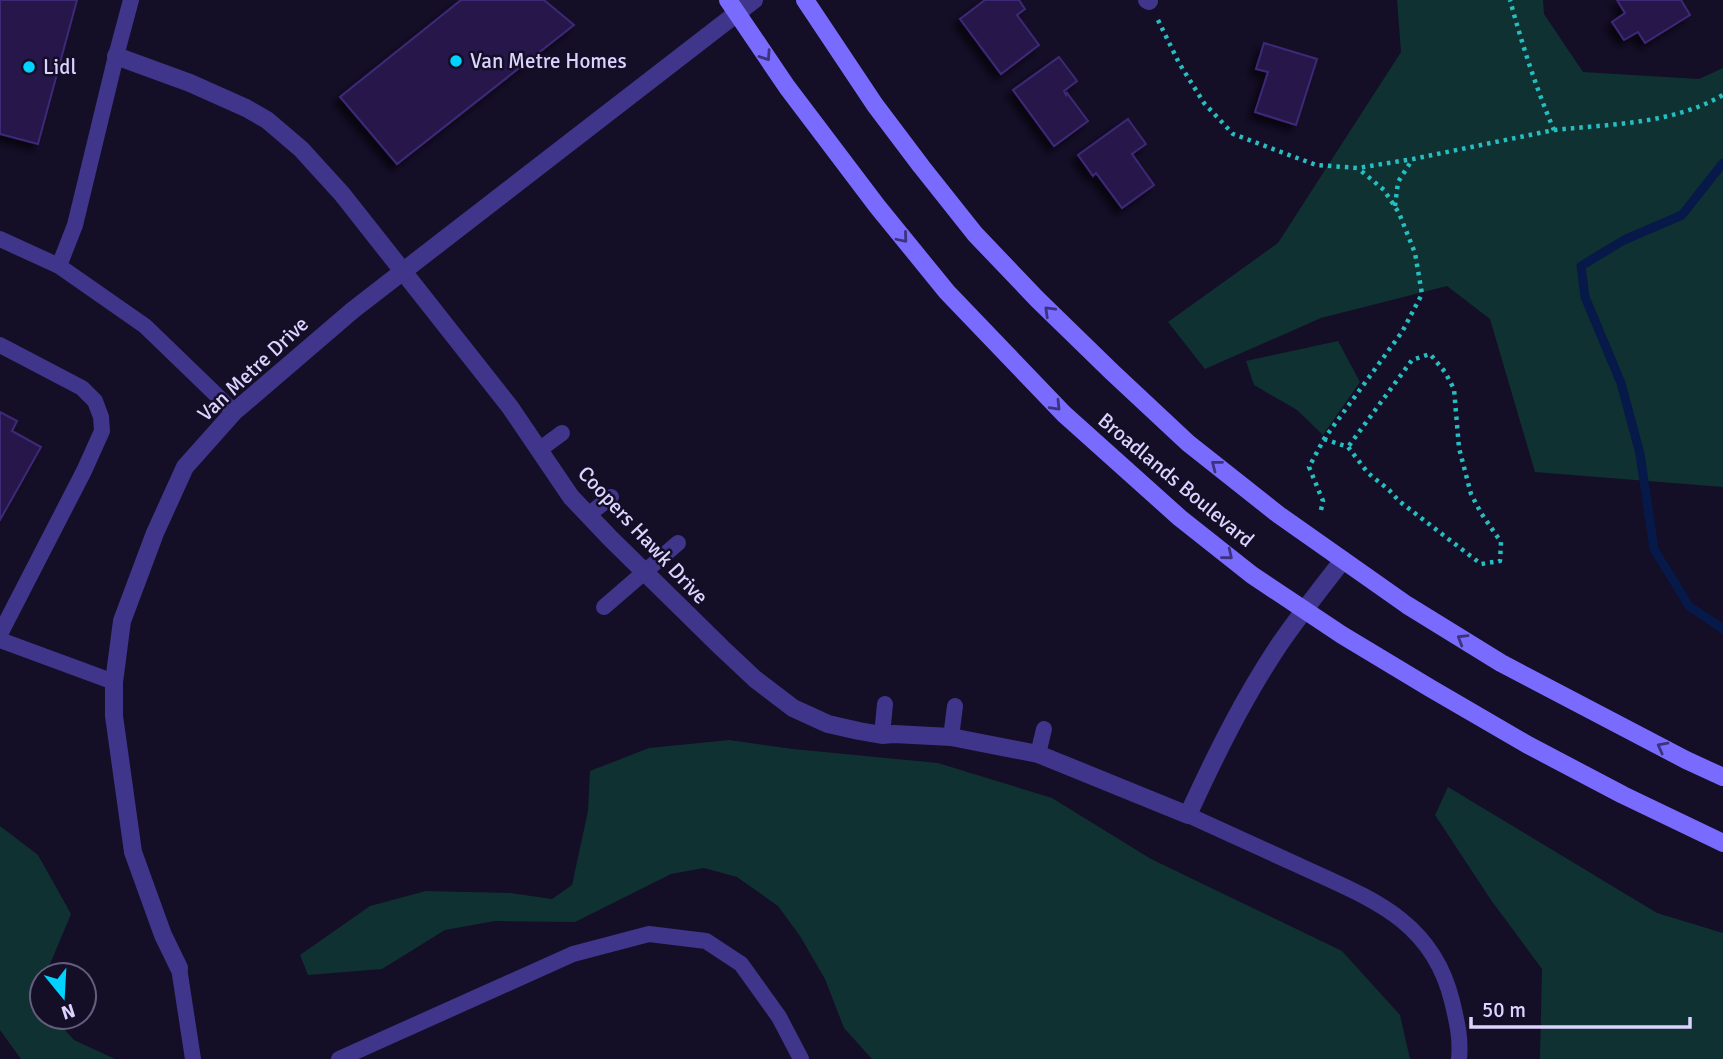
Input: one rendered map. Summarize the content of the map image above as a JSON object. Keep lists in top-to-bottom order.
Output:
{
  "streets": {
    "main road": ["Broadlands Boulevard"],
    "street": ["Van Metre Drive", "Coopers Hawk Drive"]
  },
  "crossings": [
    ["Van Metre Drive", "Broadlands Boulevard"],
    ["Van Metre Drive", "Coopers Hawk Drive"]
  ],
  "places": ["Van Metre Homes", "Lidl"],
  "scale_bar": "50 m",
  "north": "bottom"
}
